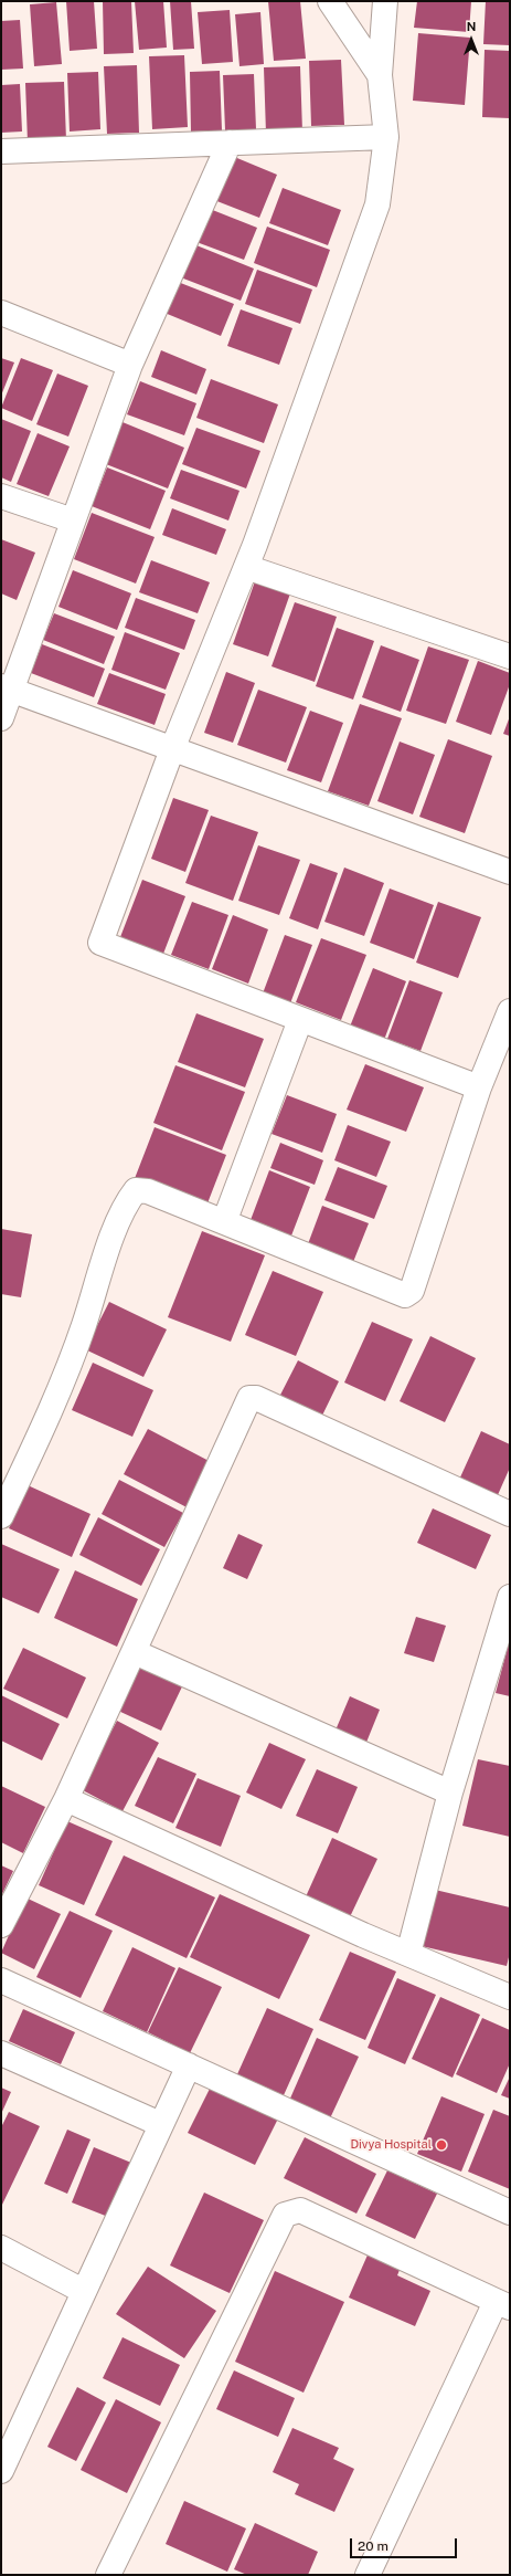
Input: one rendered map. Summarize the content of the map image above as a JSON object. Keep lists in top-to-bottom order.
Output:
{
  "places": ["Divya Hospital"],
  "scale_bar": "20 m",
  "north": "top"
}
